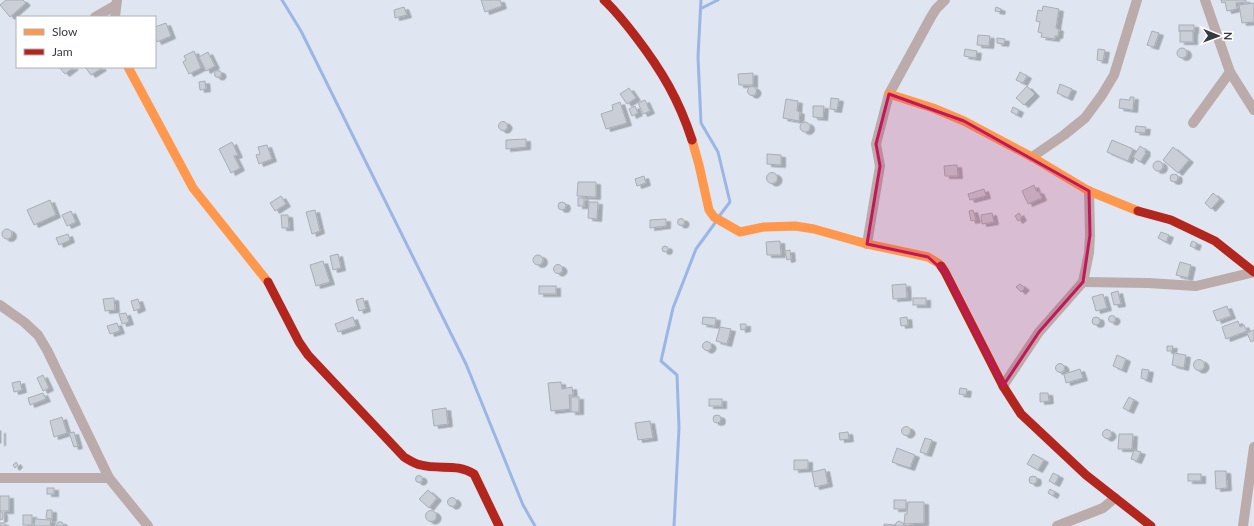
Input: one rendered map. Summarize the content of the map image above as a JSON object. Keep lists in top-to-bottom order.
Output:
{
  "legend": ["Slow", "Jam"],
  "north": "right"
}
